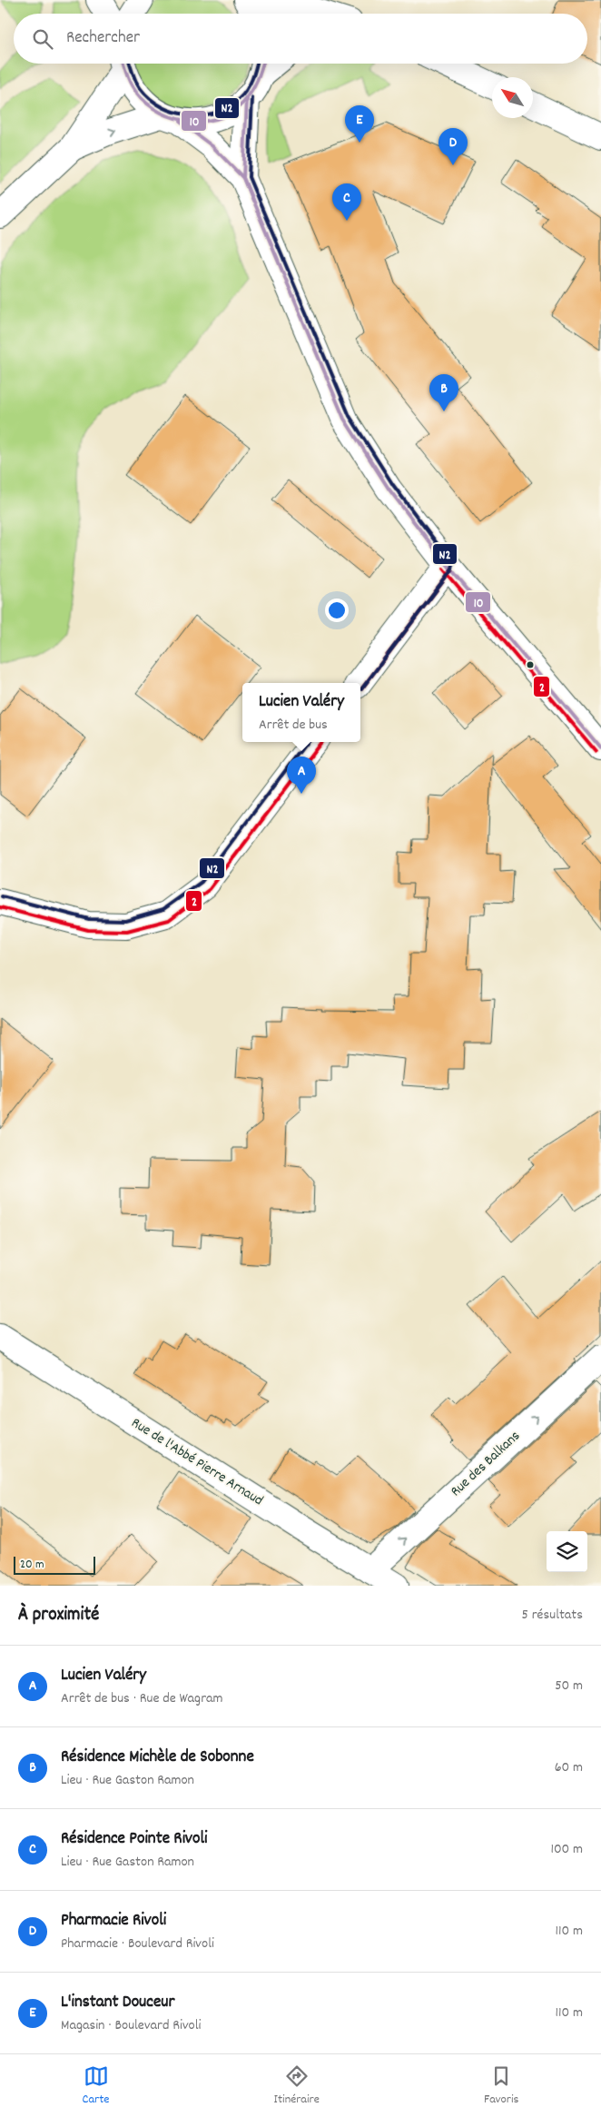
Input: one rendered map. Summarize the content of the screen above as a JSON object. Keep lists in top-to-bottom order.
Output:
{
  "streets": {
    "street": ["Rue de l'Abbé Pierre Arnaud", "Rue des Balkans"]
  },
  "crossings": [
    ["Rue de l'Abbé Pierre Arnaud", "Rue des Balkans"]
  ],
  "one_way": ["Rue des Balkans"],
  "lines": ["transit line 10", "transit line N2", "transit line 2"],
  "scale_bar": "20 m",
  "north": "top left",
  "page": {
    "search": "Rechercher",
    "pins": [
      "E",
      "D",
      "C",
      "B",
      "A"
    ],
    "popup": ["Lucien Valéry", "Arrêt de bus"],
    "scale": "20 m",
    "heading": ["À proximité", "5 résultats"],
    "list": [
      {
        "mark": "A",
        "name": "Lucien Valéry",
        "note": "Arrêt de bus · Rue de Wagram",
        "value": "50 m"
      },
      {
        "mark": "B",
        "name": "Résidence Michèle de Sobonne",
        "note": "Lieu · Rue Gaston Ramon",
        "value": "60 m"
      },
      {
        "mark": "C",
        "name": "Résidence Pointe Rivoli",
        "note": "Lieu · Rue Gaston Ramon",
        "value": "100 m"
      },
      {
        "mark": "D",
        "name": "Pharmacie Rivoli",
        "note": "Pharmacie · Boulevard Rivoli",
        "value": "110 m"
      },
      {
        "mark": "E",
        "name": "L'instant Douceur",
        "note": "Magasin · Boulevard Rivoli",
        "value": "110 m"
      }
    ],
    "nav": ["Carte", "Itinéraire", "Favoris"]
  }
}
